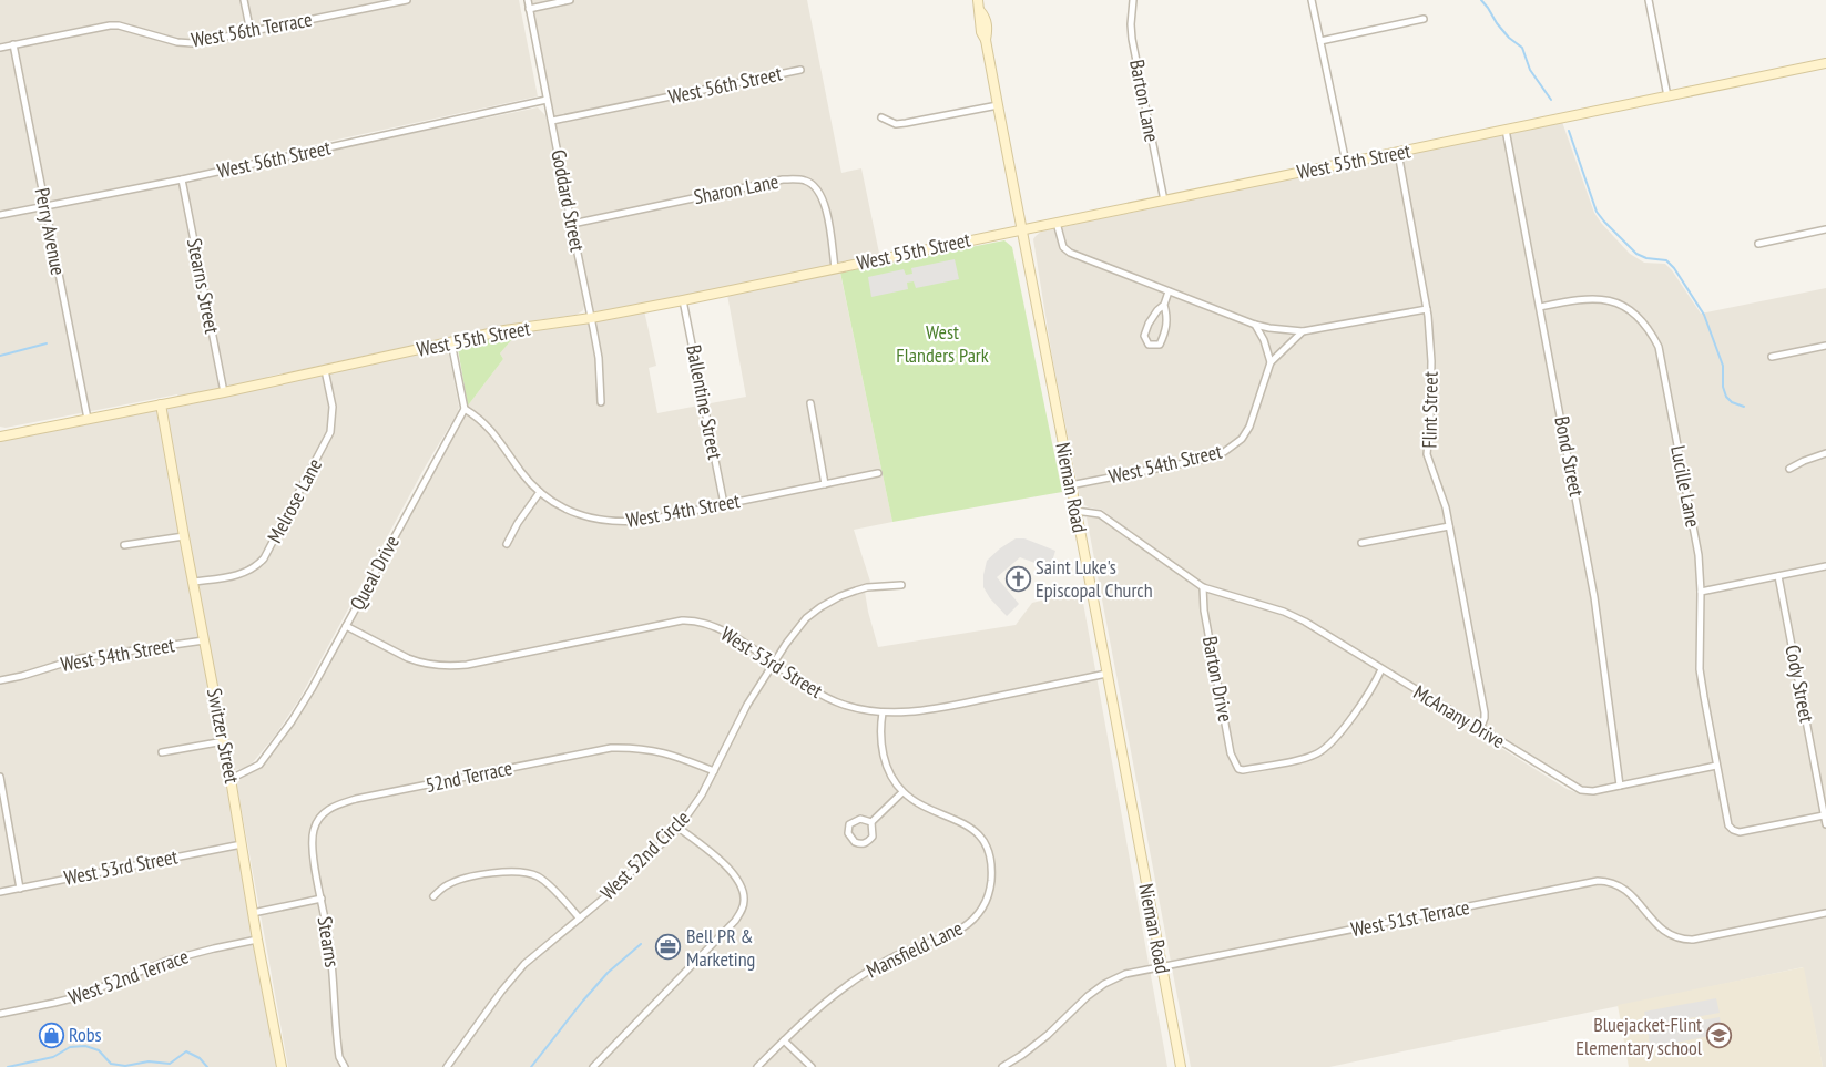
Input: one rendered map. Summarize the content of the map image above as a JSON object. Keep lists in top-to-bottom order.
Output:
{
  "streets": {
    "street": [
      "West 56th Terrace",
      "West 56th Street",
      "Barton Lane",
      "West 55th Street",
      "Sharon Lane",
      "Goddard Street",
      "Perry Avenue",
      "Stearns Street",
      "Ballentine Street",
      "Flint Street",
      "Bond Street",
      "West 54th Street",
      "Lucille Lane",
      "Nieman Road",
      "Melrose Lane",
      "Queal Drive",
      "West 53rd Street",
      "Barton Drive",
      "Cody Street",
      "McAnany Drive",
      "Switzer Street",
      "52nd Terrace",
      "West 52nd Circle",
      "West 51st Terrace",
      "Stearns",
      "Mansfield Lane",
      "West 52nd Terrace"
    ]
  },
  "crossings": [
    ["West 56th Terrace", "Perry Avenue"],
    ["West 56th Street", "Goddard Street"],
    ["West 56th Street", "Perry Avenue"],
    ["West 56th Street", "Stearns Street"],
    ["Barton Lane", "West 55th Street"],
    ["West 55th Street", "Sharon Lane"],
    ["West 55th Street", "Goddard Street"],
    ["West 55th Street", "Perry Avenue"],
    ["West 55th Street", "Stearns Street"],
    ["West 55th Street", "Ballentine Street"],
    ["West 55th Street", "Flint Street"],
    ["West 55th Street", "Bond Street"],
    ["West 55th Street", "Nieman Road"],
    ["West 55th Street", "Melrose Lane"],
    ["West 55th Street", "Switzer Street"],
    ["Sharon Lane", "Goddard Street"],
    ["Ballentine Street", "West 54th Street"],
    ["Flint Street", "McAnany Drive"],
    ["Bond Street", "Lucille Lane"],
    ["Bond Street", "McAnany Drive"],
    ["West 54th Street", "Nieman Road"],
    ["West 54th Street", "Queal Drive"],
    ["West 54th Street", "Switzer Street"],
    ["Lucille Lane", "McAnany Drive"],
    ["Nieman Road", "West 53rd Street"],
    ["Nieman Road", "McAnany Drive"],
    ["Nieman Road", "West 51st Terrace"],
    ["Melrose Lane", "Switzer Street"],
    ["Queal Drive", "West 53rd Street"],
    ["Queal Drive", "Switzer Street"],
    ["West 53rd Street", "Switzer Street"],
    ["West 53rd Street", "West 52nd Circle"],
    ["West 53rd Street", "Mansfield Lane"],
    ["Barton Drive", "McAnany Drive"],
    ["Switzer Street", "West 52nd Terrace"],
    ["52nd Terrace", "West 52nd Circle"],
    ["52nd Terrace", "Stearns"]
  ],
  "parks": ["West Flanders Park"],
  "places": {
    "church": ["Saint Luke's Episcopal Church"],
    "office": ["Bell PR & Marketing"],
    "shop": ["Robs"],
    "school or university": ["Bluejacket-Flint Elementary school"]
  }
}
